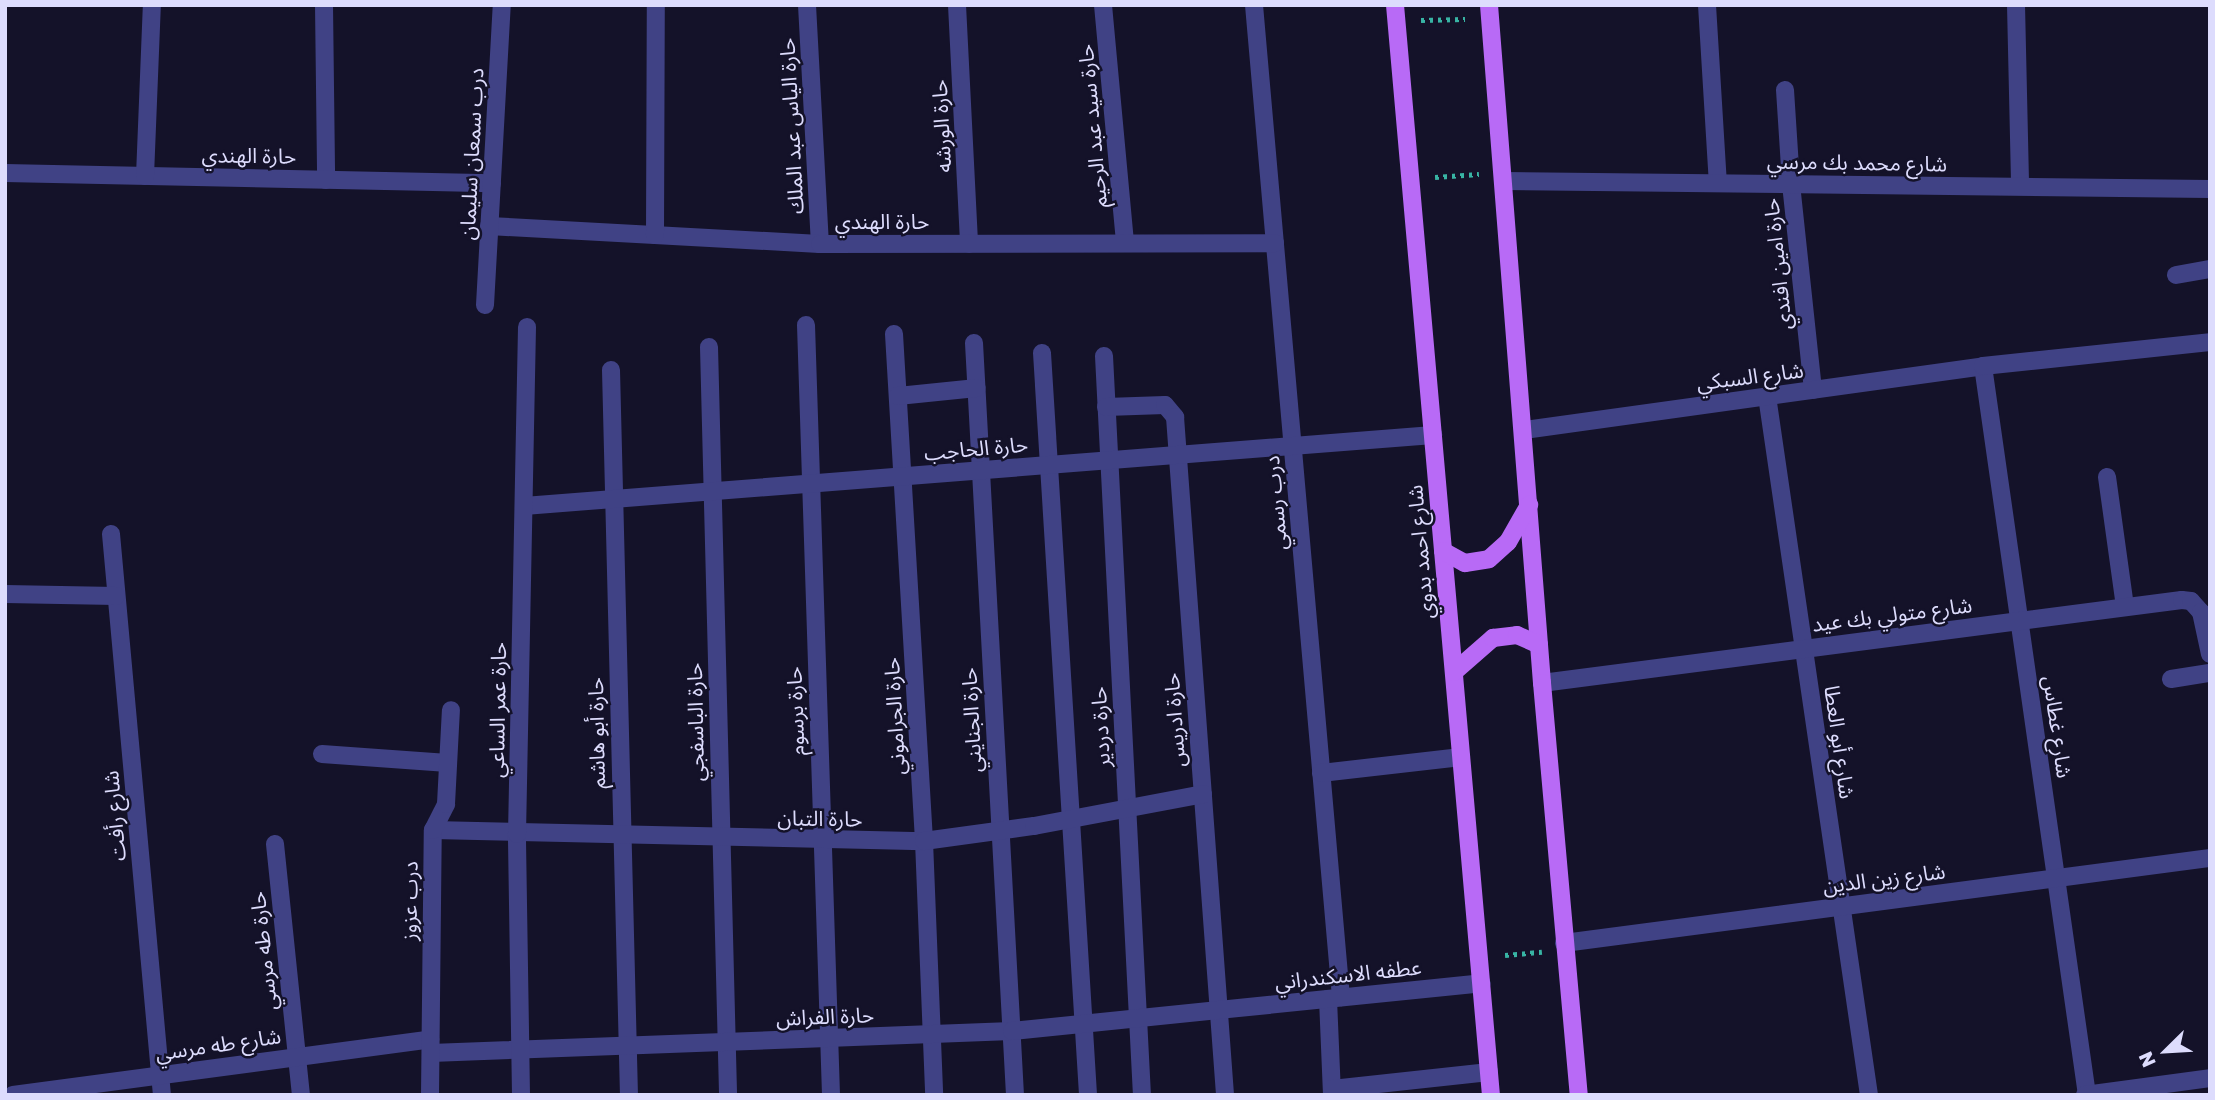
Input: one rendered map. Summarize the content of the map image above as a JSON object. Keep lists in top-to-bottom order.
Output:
{
  "streets": {
    "main road": ["شارع احمد بدوي"],
    "street": [
      "حارة الياس عبد الملك",
      "حارة الورشه",
      "حارة سيد عبد الرحيم",
      "درب سمعان سليمان",
      "حارة الهندي",
      "شارع محمد بك مرسي",
      "حارة امين افندي",
      "شارع السبكي",
      "حارة الحاجب",
      "درب رسمي",
      "شارع متولي بك عيد",
      "حارة عمر الساعي",
      "حارة برسوم",
      "حارة الجراموني",
      "حارة الجنايني",
      "حارة ادريس",
      "حارة الباسفجي",
      "حارة دردير",
      "شارع غطاس",
      "حارة أبو هاشم",
      "شارع أبو العطا",
      "شارع رأفت",
      "حارة التبان",
      "شارع زين الدين",
      "درب عزوز",
      "حارة طه مرسي",
      "عطفه الاسكندراني",
      "حارة الفراش",
      "شارع طه مرسي"
    ]
  },
  "crossings": [
    ["حارة الياس عبد الملك", "حارة الهندي"],
    ["حارة الورشه", "حارة الهندي"],
    ["حارة سيد عبد الرحيم", "حارة الهندي"],
    ["درب سمعان سليمان", "حارة الهندي"],
    ["حارة الهندي", "درب رسمي"],
    ["شارع محمد بك مرسي", "حارة امين افندي"],
    ["حارة امين افندي", "شارع السبكي"],
    ["شارع السبكي", "شارع غطاس"],
    ["شارع السبكي", "شارع أبو العطا"],
    ["حارة الحاجب", "درب رسمي"],
    ["حارة الحاجب", "شارع احمد بدوي"],
    ["حارة الحاجب", "حارة عمر الساعي"],
    ["حارة الحاجب", "حارة برسوم"],
    ["حارة الحاجب", "حارة الجراموني"],
    ["حارة الحاجب", "حارة الجنايني"],
    ["حارة الحاجب", "حارة ادريس"],
    ["حارة الحاجب", "حارة الباسفجي"],
    ["حارة الحاجب", "حارة دردير"],
    ["حارة الحاجب", "حارة أبو هاشم"],
    ["درب رسمي", "عطفه الاسكندراني"],
    ["شارع احمد بدوي", "عطفه الاسكندراني"],
    ["شارع متولي بك عيد", "شارع غطاس"],
    ["شارع متولي بك عيد", "شارع أبو العطا"],
    ["حارة عمر الساعي", "حارة التبان"],
    ["حارة عمر الساعي", "حارة الفراش"],
    ["حارة برسوم", "حارة التبان"],
    ["حارة برسوم", "حارة الفراش"],
    ["حارة الجراموني", "حارة التبان"],
    ["حارة الجراموني", "حارة الفراش"],
    ["حارة الجنايني", "حارة التبان"],
    ["حارة الجنايني", "حارة الفراش"],
    ["حارة ادريس", "حارة دردير"],
    ["حارة ادريس", "حارة التبان"],
    ["حارة ادريس", "عطفه الاسكندراني"],
    ["حارة ادريس", "حارة الفراش"],
    ["حارة الباسفجي", "حارة التبان"],
    ["حارة الباسفجي", "حارة الفراش"],
    ["حارة دردير", "حارة التبان"],
    ["حارة دردير", "حارة الفراش"],
    ["شارع غطاس", "شارع زين الدين"],
    ["حارة أبو هاشم", "حارة التبان"],
    ["حارة أبو هاشم", "حارة الفراش"],
    ["شارع أبو العطا", "شارع زين الدين"],
    ["شارع رأفت", "شارع طه مرسي"],
    ["حارة التبان", "درب عزوز"],
    ["درب عزوز", "حارة الفراش"],
    ["درب عزوز", "شارع طه مرسي"],
    ["حارة طه مرسي", "شارع طه مرسي"],
    ["عطفه الاسكندراني", "حارة الفراش"],
    ["حارة الفراش", "شارع طه مرسي"]
  ],
  "north": "bottom left"
}
